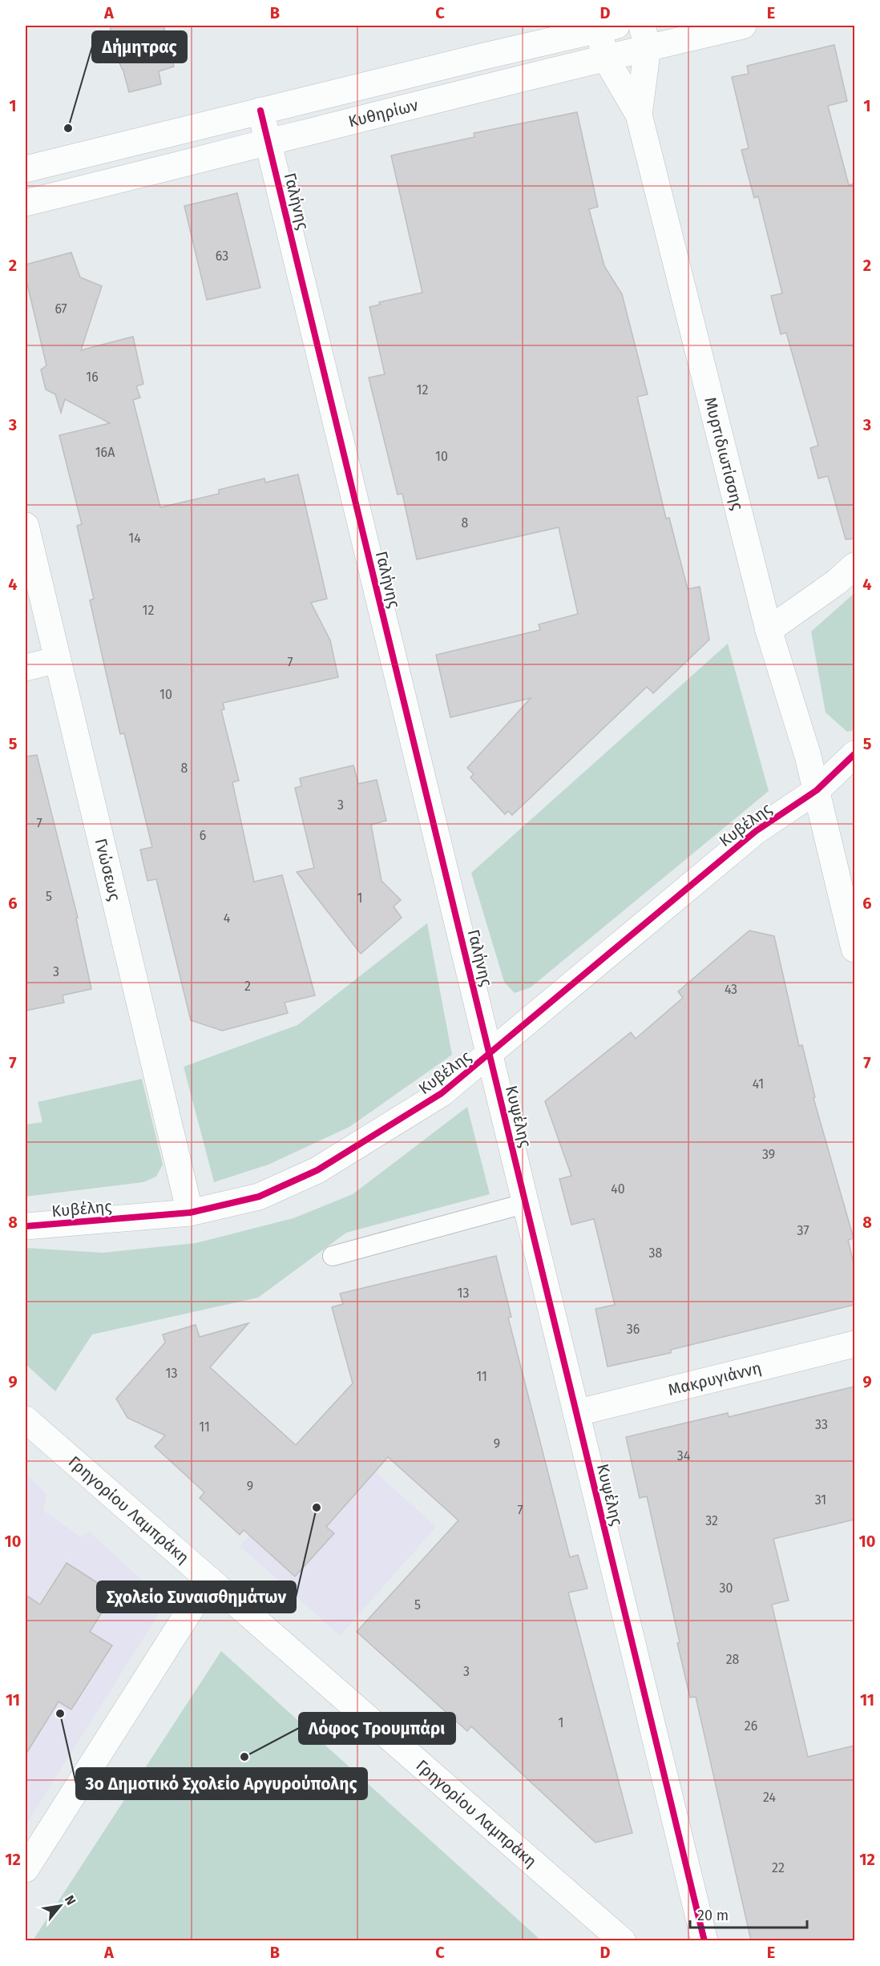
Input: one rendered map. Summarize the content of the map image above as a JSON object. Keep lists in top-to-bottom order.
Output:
{
  "streets": {
    "street": [
      "Κυθηρίων",
      "Γαλήνης",
      "Μυρτιδιωτίσσης",
      "Κυβέλης",
      "Γνώσεως",
      "Κυψέλης",
      "Μακρυγιάννη",
      "Γρηγορίου Λαμπράκη"
    ]
  },
  "crossings": [
    ["Κυθηρίων", "Γαλήνης"],
    ["Κυθηρίων", "Μυρτιδιωτίσσης"],
    ["Γαλήνης", "Κυβέλης"],
    ["Γαλήνης", "Κυψέλης"],
    ["Μυρτιδιωτίσσης", "Κυβέλης"],
    ["Κυβέλης", "Γνώσεως"],
    ["Κυβέλης", "Κυψέλης"],
    ["Κυψέλης", "Μακρυγιάννη"]
  ],
  "places": [
    "Δήμητρας",
    "Σχολείο Συναισθημάτων",
    "3ο Δημοτικό Σχολείο Αργυρούπολης",
    "Λόφος Τρουμπάρι"
  ],
  "house_numbers": [
    "63",
    "67",
    "16",
    "12",
    "16Α",
    "10",
    "8",
    "14",
    "12",
    "7",
    "10",
    "8",
    "3",
    "7",
    "6",
    "5",
    "1",
    "4",
    "3",
    "2",
    "43",
    "41",
    "39",
    "40",
    "37",
    "38",
    "13",
    "36",
    "13",
    "11",
    "33",
    "11",
    "9",
    "34",
    "9",
    "31",
    "7",
    "32",
    "30",
    "5",
    "28",
    "3",
    "1",
    "26",
    "24",
    "22"
  ],
  "scale_bar": "20 m",
  "north": "top right",
  "grid": {
    "columns": [
      "A",
      "B",
      "C",
      "D",
      "E"
    ],
    "rows": [
      "1",
      "2",
      "3",
      "4",
      "5",
      "6",
      "7",
      "8",
      "9",
      "10",
      "11",
      "12"
    ]
  }
}
